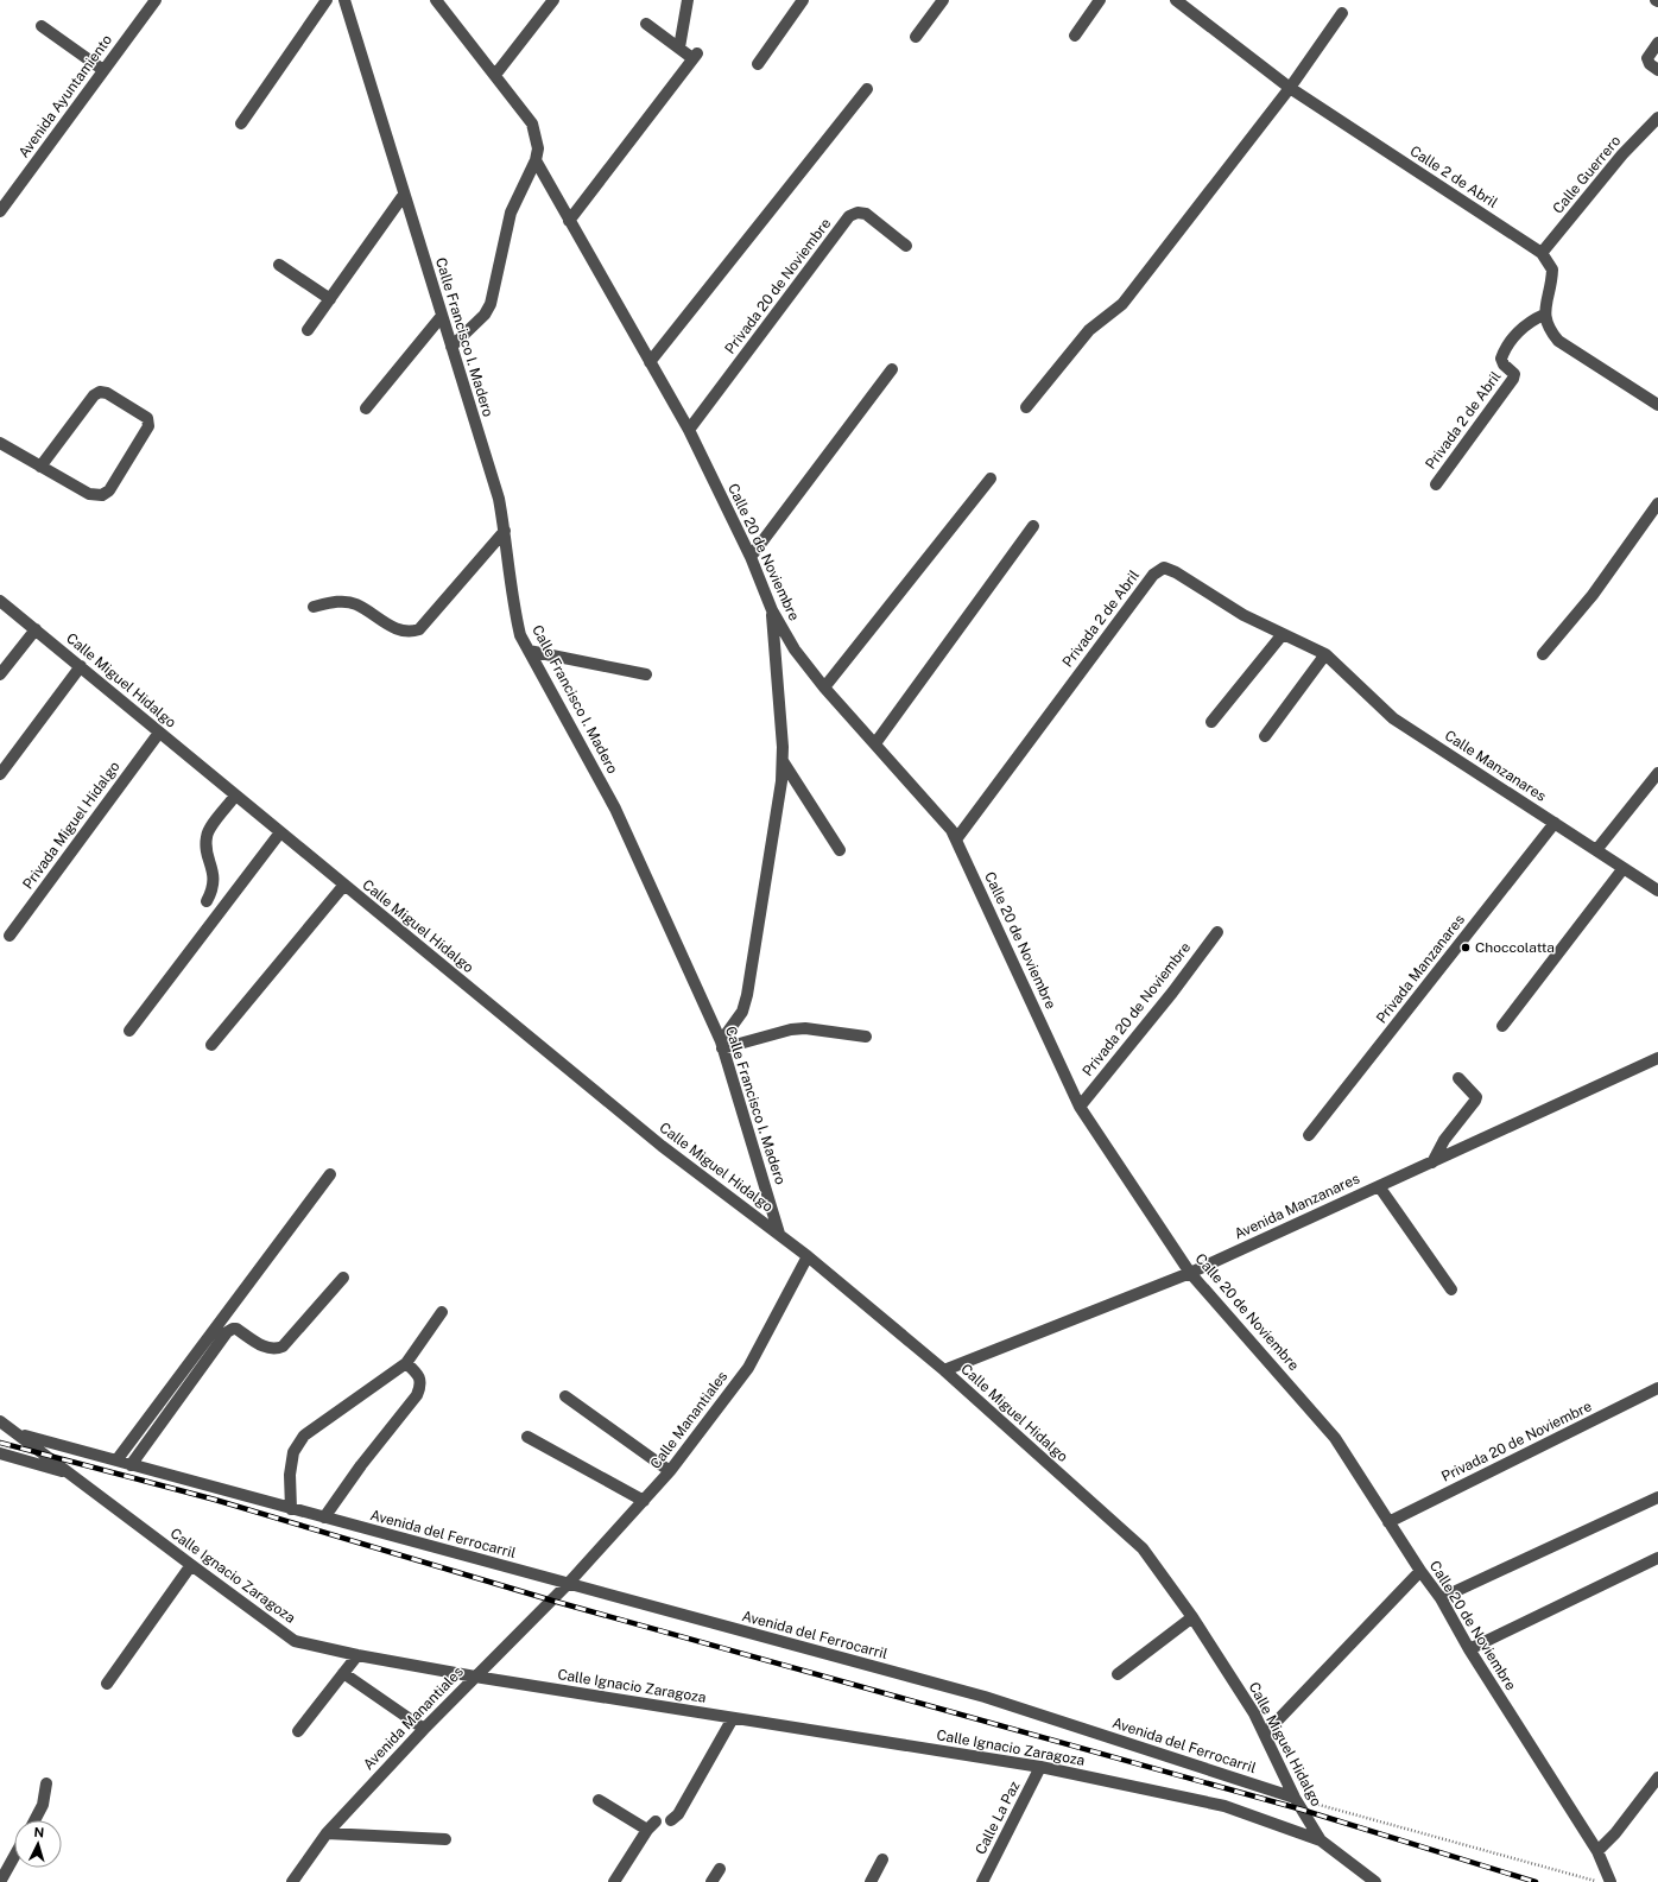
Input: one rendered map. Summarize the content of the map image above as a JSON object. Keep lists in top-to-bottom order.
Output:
{
  "streets": {
    "street": [
      "Avenida Ayuntamiento",
      "Calle Guerrero",
      "Calle 2 de Abril",
      "Privada 20 de Noviembre",
      "Calle Francisco I. Madero",
      "Privada 2 de Abril",
      "Calle 20 de Noviembre",
      "Calle Miguel Hidalgo",
      "Calle Manzanares",
      "Privada Miguel Hidalgo",
      "Privada Manzanares",
      "Avenida Manzanares",
      "Calle Manantiales",
      "Avenida del Ferrocarril",
      "Calle Ignacio Zaragoza",
      "Avenida Manantiales",
      "Calle La Paz"
    ]
  },
  "crossings": [
    ["Calle Guerrero", "Calle 2 de Abril"],
    ["Privada 20 de Noviembre", "Calle 20 de Noviembre"],
    ["Calle Francisco I. Madero", "Calle Miguel Hidalgo"],
    ["Privada 2 de Abril", "Calle 20 de Noviembre"],
    ["Privada 2 de Abril", "Calle Manzanares"],
    ["Calle 20 de Noviembre", "Avenida Manzanares"],
    ["Calle Miguel Hidalgo", "Privada Miguel Hidalgo"],
    ["Calle Miguel Hidalgo", "Avenida Manzanares"],
    ["Calle Miguel Hidalgo", "Calle Manantiales"],
    ["Calle Miguel Hidalgo", "Avenida del Ferrocarril"],
    ["Calle Miguel Hidalgo", "Calle Ignacio Zaragoza"],
    ["Calle Manzanares", "Privada Manzanares"],
    ["Calle Manantiales", "Avenida del Ferrocarril"],
    ["Calle Manantiales", "Avenida Manantiales"],
    ["Avenida del Ferrocarril", "Calle Ignacio Zaragoza"],
    ["Avenida del Ferrocarril", "Avenida Manantiales"],
    ["Calle Ignacio Zaragoza", "Avenida Manantiales"],
    ["Calle Ignacio Zaragoza", "Calle La Paz"]
  ],
  "places": ["Choccolatta"],
  "north": "top"
}
